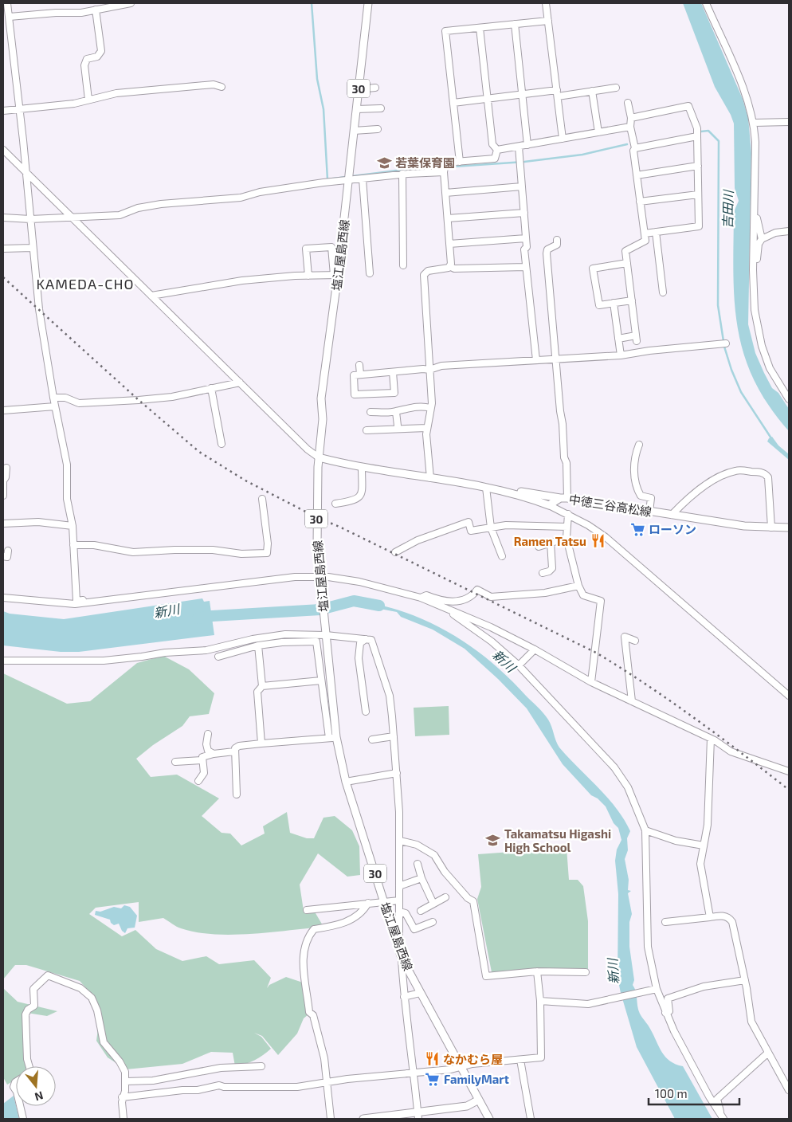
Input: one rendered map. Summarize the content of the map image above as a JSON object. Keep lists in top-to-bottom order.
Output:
{
  "streets": {
    "main road": ["30", "塩江屋島西線", "中徳三谷高松線"]
  },
  "districts": ["KAMEDA-CHO"],
  "water": ["吉田川", "新川"],
  "places": {
    "school or university": ["若葉保育園", "Takamatsu Higashi High School"],
    "supermarket": ["ローソン", "FamilyMart"],
    "restaurant": ["Ramen Tatsu", "なかむら屋"]
  },
  "scale_bar": "100 m",
  "north": "bottom"
}
